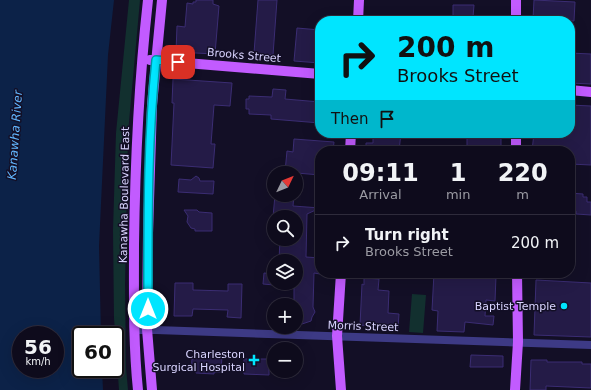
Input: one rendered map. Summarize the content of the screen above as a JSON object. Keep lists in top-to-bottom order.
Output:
{
  "streets": {
    "main road": ["Brooks Street", "Kanawha Boulevard East"],
    "street": ["Morris Street"]
  },
  "crossings": [
    ["Brooks Street", "Kanawha Boulevard East"],
    ["Kanawha Boulevard East", "Morris Street"]
  ],
  "water": ["Kanawha River"],
  "places": {
    "other": ["Baptist Temple"],
    "health": ["Charleston Surgical Hospital"]
  },
  "north": "top right",
  "page": {
    "turn": ["200 m", "Brooks Street"],
    "then": "Then",
    "eta": [
      "09:11",
      "Arrival",
      "1",
      "min",
      "220",
      "m"
    ],
    "map_buttons": ["+", "−"],
    "list": [
      {
        "name": "Turn right",
        "note": "Brooks Street",
        "value": "200 m"
      }
    ],
    "speed": "56 km/h",
    "limit": "60"
  }
}
